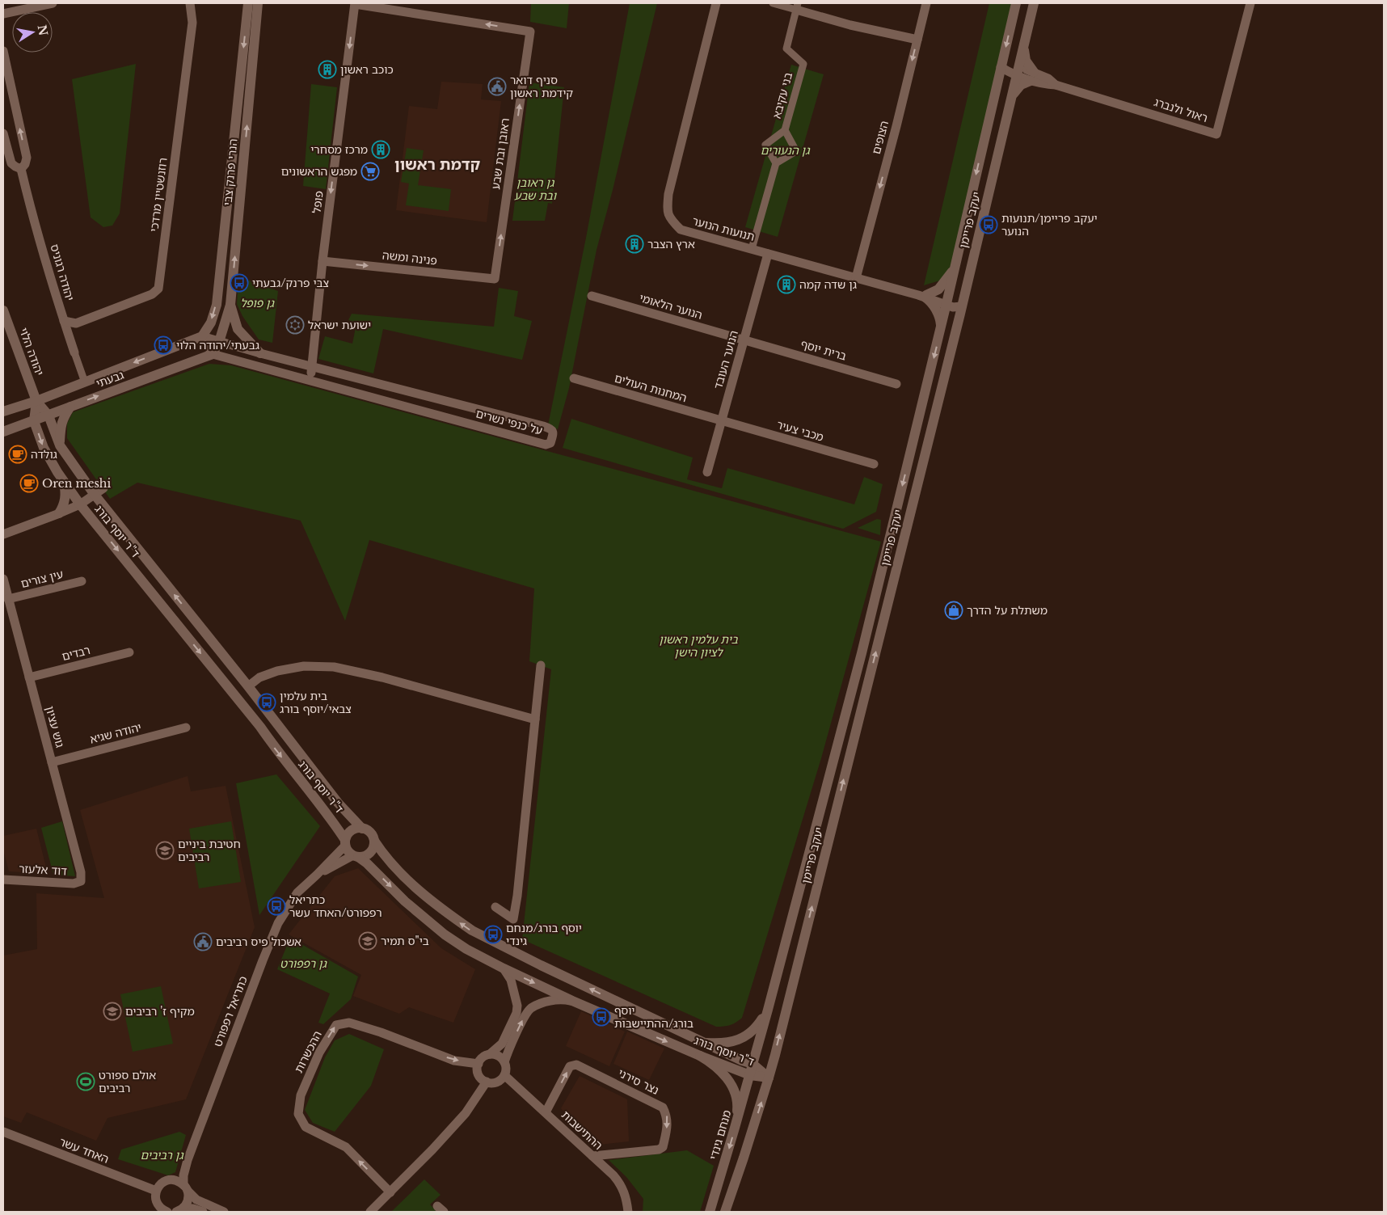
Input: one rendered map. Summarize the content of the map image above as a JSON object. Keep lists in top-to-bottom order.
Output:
{
  "streets": {
    "street": [
      "בני עקיבא",
      "ראול ולנברג",
      "הצופים",
      "ראובן ובת שבע",
      "הנרי פרנק צבי",
      "רוזנשטיין מרדכי",
      "פופל",
      "יעקב פריימן",
      "תנועות הנוער",
      "פנינה ומשה",
      "יהודה רגוניס",
      "הנוער הלאומי",
      "ברית יוסף",
      "יהודה הלוי",
      "הנוער העובד",
      "גבעתי",
      "המחנות העולים",
      "על כנפי נשרים",
      "מכבי צעיר",
      "ד\"ר יוסף בורג",
      "עין צורים",
      "רבדים",
      "גוש עציון",
      "יהודה שגיא",
      "דוד אלעזר",
      "כתריאל רפפורט",
      "ההכשרות",
      "נצר סירני",
      "ההתישבות",
      "מנחם גינדי",
      "האחד עשר"
    ]
  },
  "crossings": [
    ["ראול ולנברג", "יעקב פריימן"],
    ["הצופים", "תנועות הנוער"],
    ["ראובן ובת שבע", "פופל"],
    ["ראובן ובת שבע", "פנינה ומשה"],
    ["הנרי פרנק צבי", "גבעתי"],
    ["הנרי פרנק צבי", "על כנפי נשרים"],
    ["רוזנשטיין מרדכי", "יהודה רגוניס"],
    ["פופל", "פנינה ומשה"],
    ["פופל", "על כנפי נשרים"],
    ["יעקב פריימן", "תנועות הנוער"],
    ["יעקב פריימן", "ד\"ר יוסף בורג"],
    ["יעקב פריימן", "מנחם גינדי"],
    ["תנועות הנוער", "הנוער העובד"],
    ["יהודה רגוניס", "גבעתי"],
    ["הנוער הלאומי", "ברית יוסף"],
    ["הנוער הלאומי", "הנוער העובד"],
    ["ברית יוסף", "הנוער העובד"],
    ["יהודה הלוי", "גבעתי"],
    ["יהודה הלוי", "ד\"ר יוסף בורג"],
    ["הנוער העובד", "המחנות העולים"],
    ["הנוער העובד", "מכבי צעיר"],
    ["גבעתי", "על כנפי נשרים"],
    ["גבעתי", "ד\"ר יוסף בורג"],
    ["המחנות העולים", "מכבי צעיר"],
    ["ד\"ר יוסף בורג", "כתריאל רפפורט"],
    ["ד\"ר יוסף בורג", "מנחם גינדי"],
    ["עין צורים", "גוש עציון"],
    ["רבדים", "גוש עציון"],
    ["גוש עציון", "יהודה שגיא"],
    ["גוש עציון", "דוד אלעזר"],
    ["ההכשרות", "ההתישבות"],
    ["נצר סירני", "ההתישבות"]
  ],
  "one_way": ["הצופים", "פופל", "פנינה ומשה"],
  "districts": ["קדמת ראשון"],
  "parks": [
    "גן הנעורים",
    "גן ראובן ובת שבע",
    "גן פופל",
    "בית עלמין ראשון לציון הישן",
    "גן רפפורט",
    "גן רביבים"
  ],
  "places": {
    "building": [
      "כוכב ראשון",
      "מרכז מסחרי",
      "ארץ הצבר",
      "גן שדה קמה"
    ],
    "public building": ["סניף דואר קידמת ראשון", "אשכול פיס רביבים"],
    "supermarket": ["מפגש הראשונים"],
    "bus stop": [
      "יעקב פריימן/תנועות הנוער",
      "צבי פרנק/גבעתי",
      "גבעתי/יהודה הלוי",
      "בית עלמין צבאי/יוסף בורג",
      "כתריאל רפפורט/האחד עשר",
      "יוסף בורג/מנחם גינדי",
      "יוסף בורג/ההתיישבות"
    ],
    "synagogue": ["ישועת ישראל"],
    "cafe": ["גולדה", "Oren meshi"],
    "shop": ["משתלת על הדרך"],
    "school or university": ["חטיבת ביניים רביבים", "בי\"ס תמיר", "מקיף ז' רביבים"],
    "sports": ["אולם ספורט רביבים"]
  },
  "north": "right"
}
